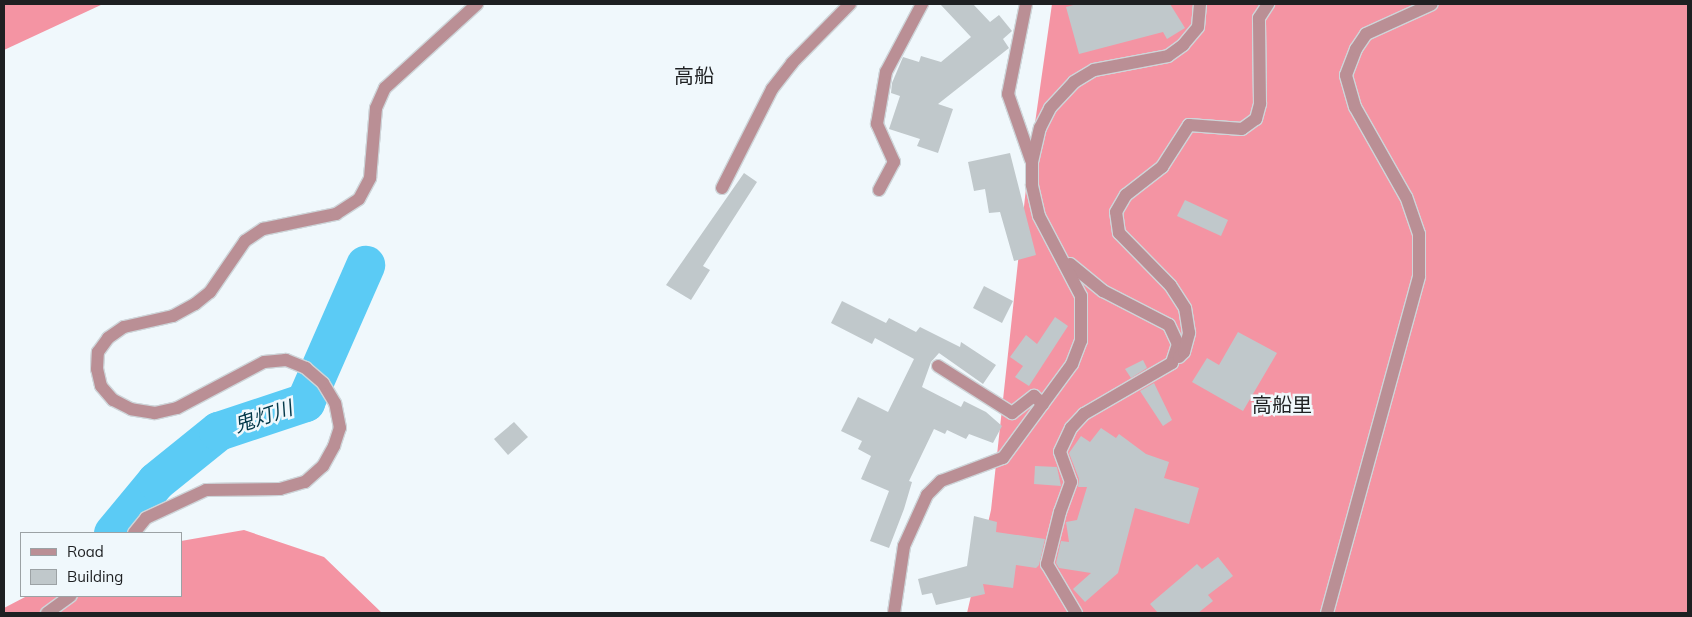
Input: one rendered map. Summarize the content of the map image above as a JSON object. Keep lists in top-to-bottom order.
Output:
{
  "districts": ["高船", "高船里"],
  "water": ["鬼灯川"],
  "legend": ["Road", "Building"]
}
